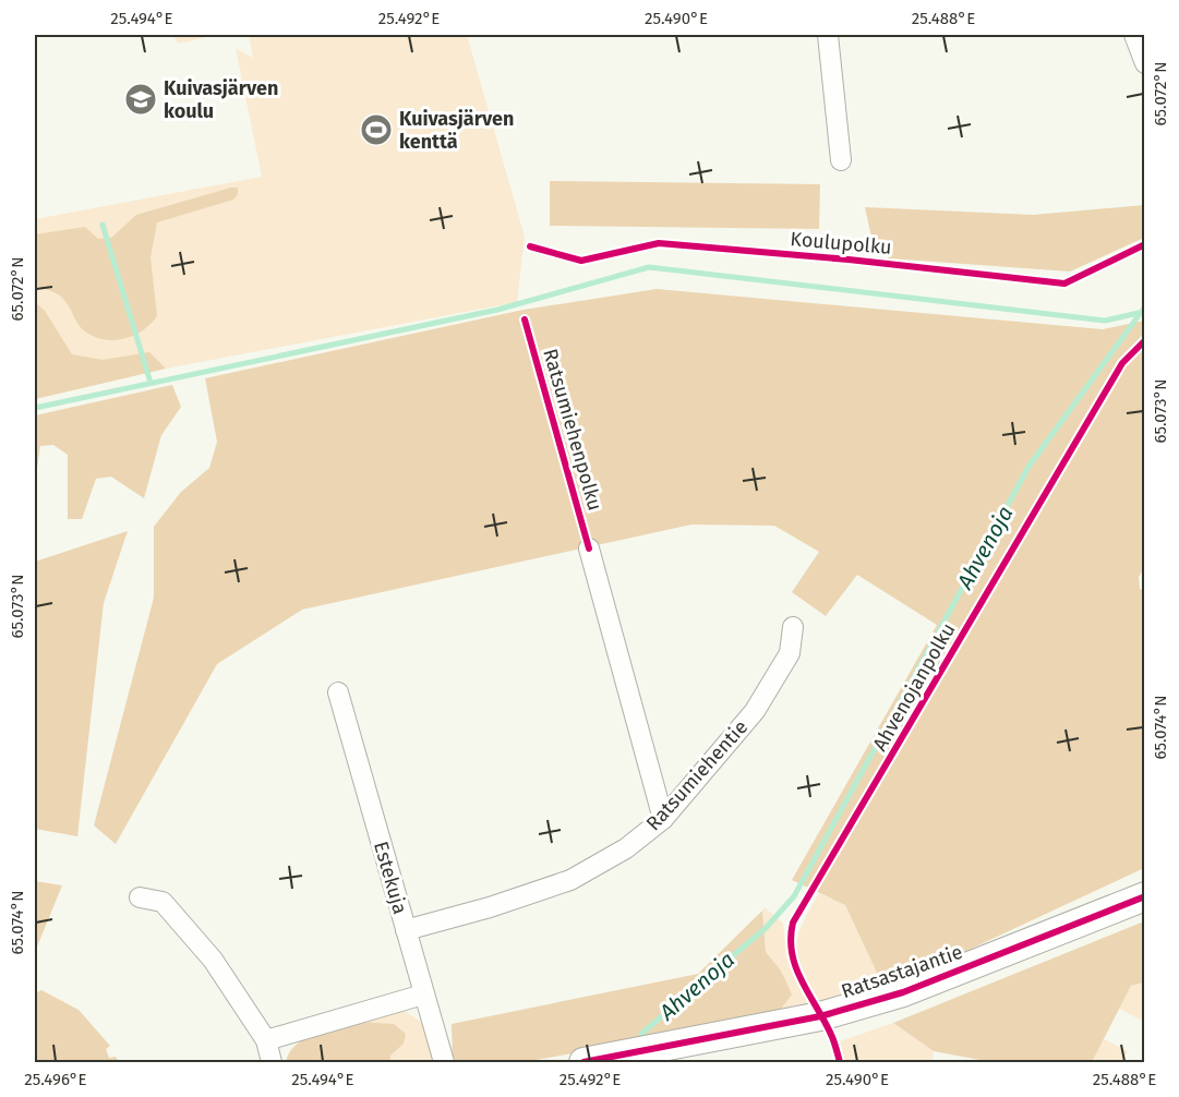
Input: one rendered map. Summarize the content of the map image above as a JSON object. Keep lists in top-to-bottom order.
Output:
{
  "streets": {
    "street": ["Ratsumiehentie", "Estekuja", "Ratsastajantie"],
    "cycle path": ["Koulupolku", "Ratsumiehenpolku", "Ahvenojanpolku"]
  },
  "crossings": [
    ["Ratsumiehentie", "Estekuja"]
  ],
  "water": ["Ahvenoja"],
  "places": {
    "school or university": ["Kuivasjärven koulu"],
    "sports": ["Kuivasjärven kenttä"]
  },
  "coordinates": [
    "25.494°E",
    "25.492°E",
    "25.490°E",
    "25.488°E",
    "65.072°N",
    "65.073°N",
    "65.074°N",
    "25.496°E"
  ]
}
